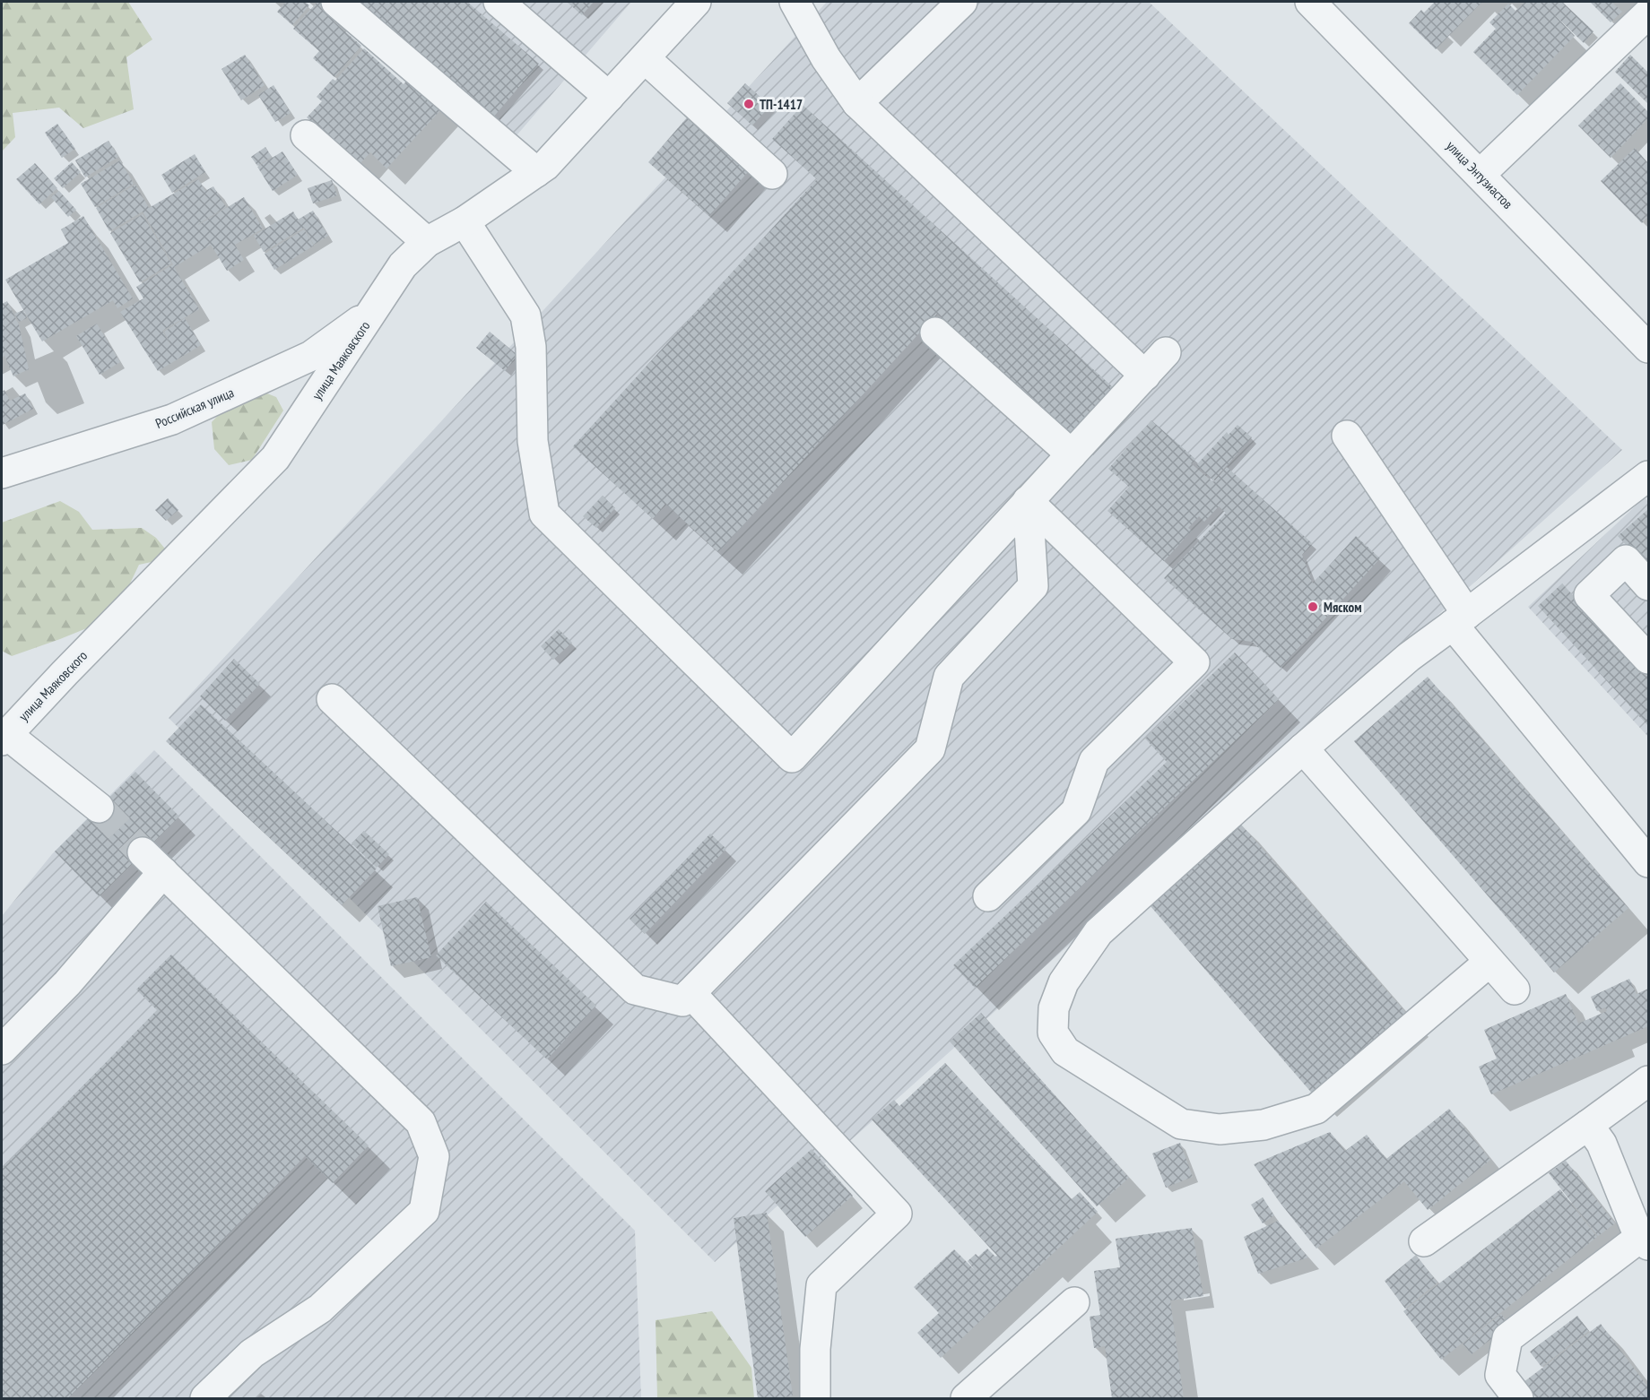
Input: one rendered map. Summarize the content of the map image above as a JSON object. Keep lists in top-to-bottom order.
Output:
{
  "streets": {
    "street": ["улица Энтузиастов", "улица Маяковского", "Российская улица"]
  },
  "crossings": [
    ["улица Маяковского", "Российская улица"]
  ],
  "places": ["ТП-1417", "Мяском"]
}
